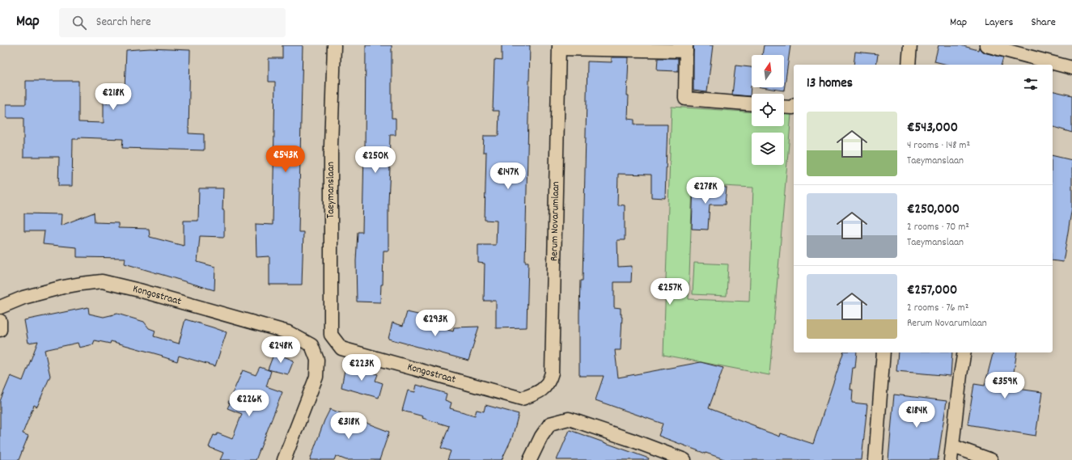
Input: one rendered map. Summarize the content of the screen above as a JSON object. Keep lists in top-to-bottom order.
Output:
{
  "streets": {
    "street": ["Taeymanslaan", "Rerum Novarumlaan", "Kongostraat"]
  },
  "crossings": [
    ["Taeymanslaan", "Kongostraat"],
    ["Rerum Novarumlaan", "Kongostraat"]
  ],
  "north": "top",
  "page": {
    "header": "Map",
    "search": "Search here",
    "nav": ["Map", "Layers", "Share"],
    "heading": "13 homes",
    "price": [
      "€218K",
      "€543K",
      "€250K",
      "€147K",
      "€278K",
      "€257K",
      "€293K",
      "€248K",
      "€223K",
      "€359K",
      "€226K",
      "€184K",
      "€318K"
    ],
    "list": [
      {
        "name": "€543,000",
        "note": "4 rooms · 148 m² · Taeymanslaan"
      },
      {
        "name": "€250,000",
        "note": "2 rooms · 70 m² · Taeymanslaan"
      },
      {
        "name": "€257,000",
        "note": "2 rooms · 76 m² · Rerum Novarumlaan"
      }
    ]
  }
}
